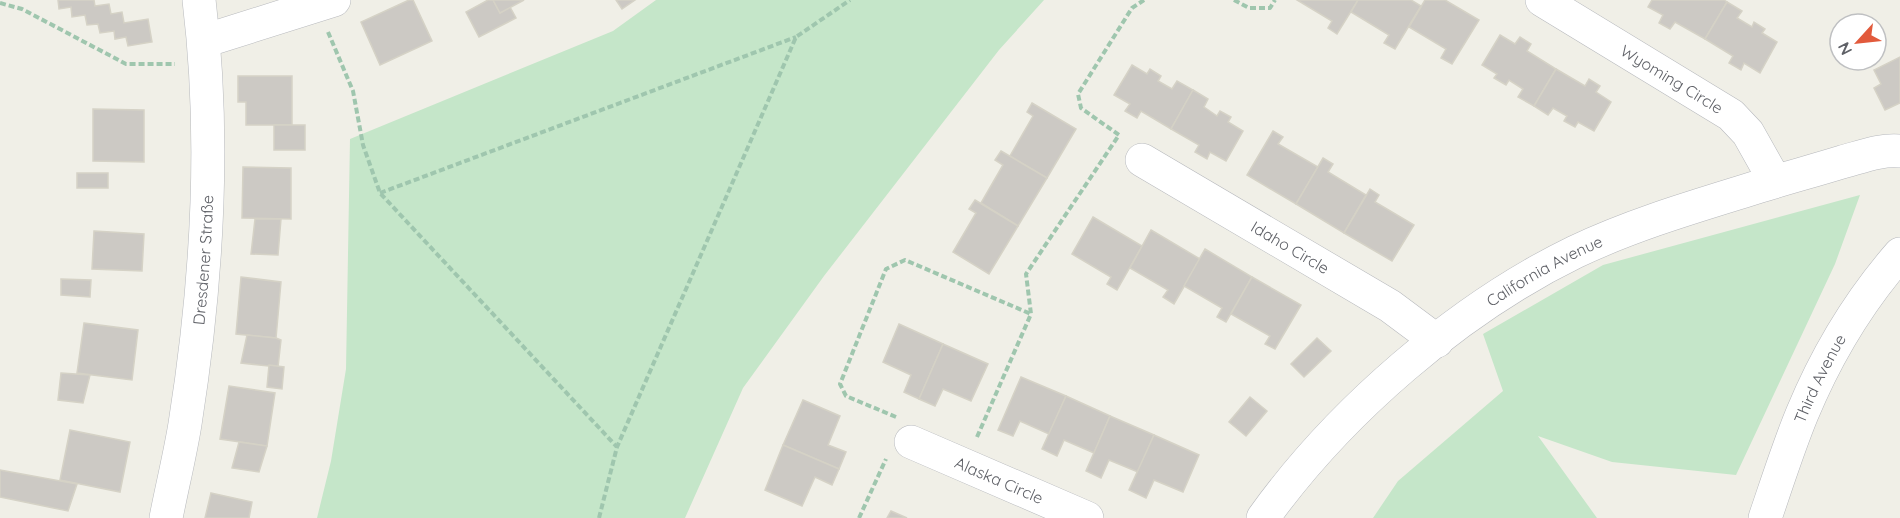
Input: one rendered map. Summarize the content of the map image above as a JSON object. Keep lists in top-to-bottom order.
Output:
{
  "streets": {
    "street": [
      "Wyoming Circle",
      "Idaho Circle",
      "Dresdener Straße",
      "California Avenue",
      "Third Avenue",
      "Alaska Circle"
    ]
  },
  "crossings": [
    ["Wyoming Circle", "California Avenue"],
    ["Idaho Circle", "California Avenue"]
  ],
  "north": "bottom left"
}
